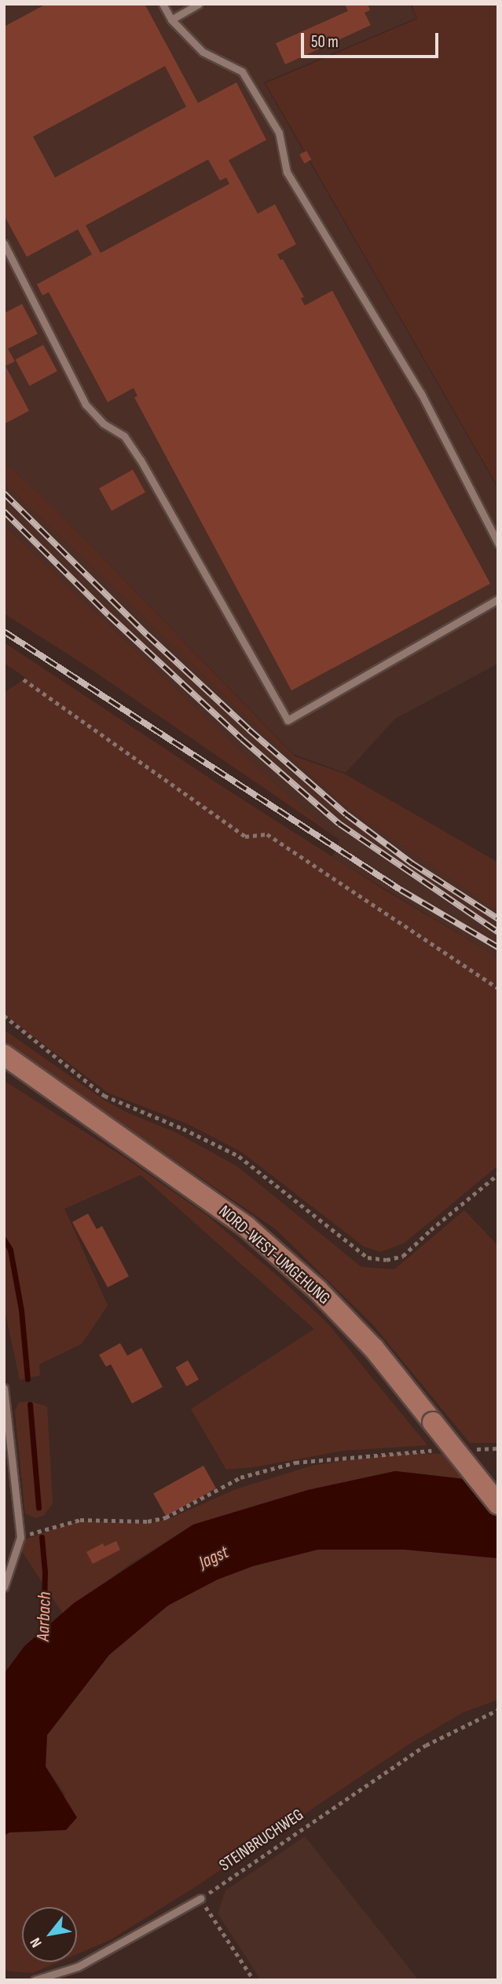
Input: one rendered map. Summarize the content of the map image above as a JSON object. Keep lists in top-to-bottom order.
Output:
{
  "streets": {
    "main road": ["NORD-WEST-UMGEHUNG"],
    "path": ["STEINBRUCHWEG"]
  },
  "water": ["Jagst", "Aarbach"],
  "scale_bar": "50 m",
  "north": "bottom left"
}
